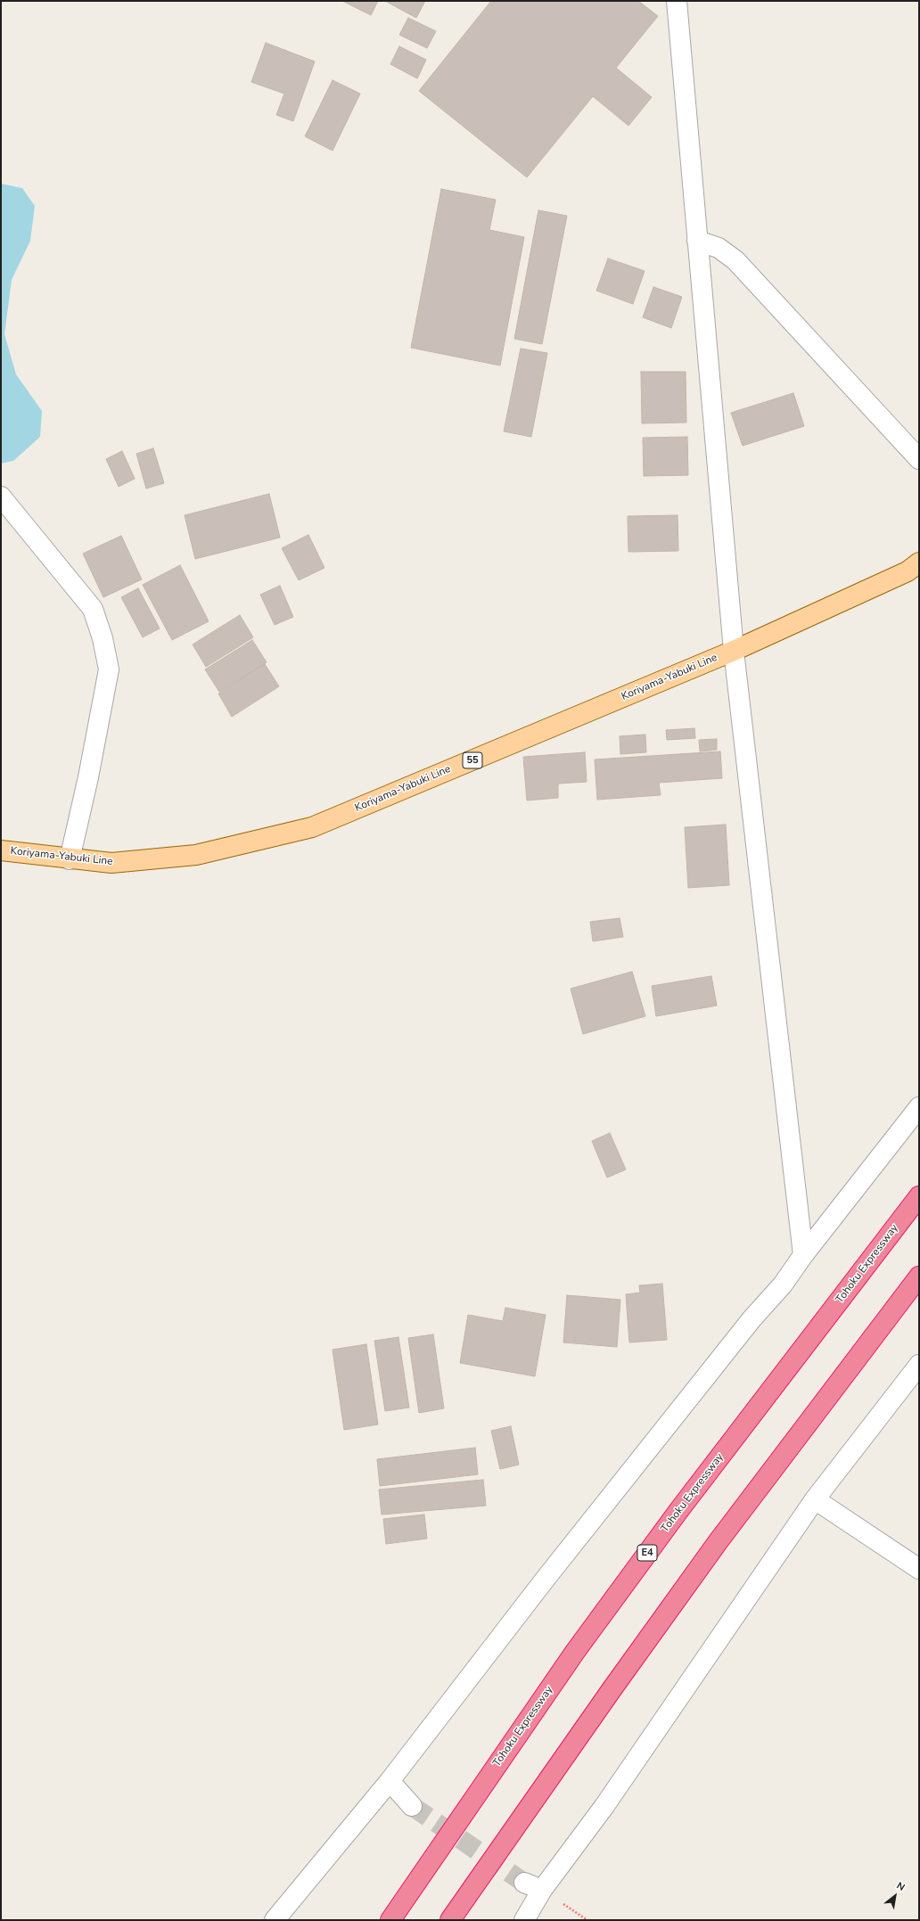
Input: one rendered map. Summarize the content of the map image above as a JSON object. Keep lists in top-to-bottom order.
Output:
{
  "streets": {
    "highway": ["Tohoku Expressway", "E4"],
    "main road": ["Koriyama-Yabuki Line", "55"]
  },
  "north": "top right"
}
